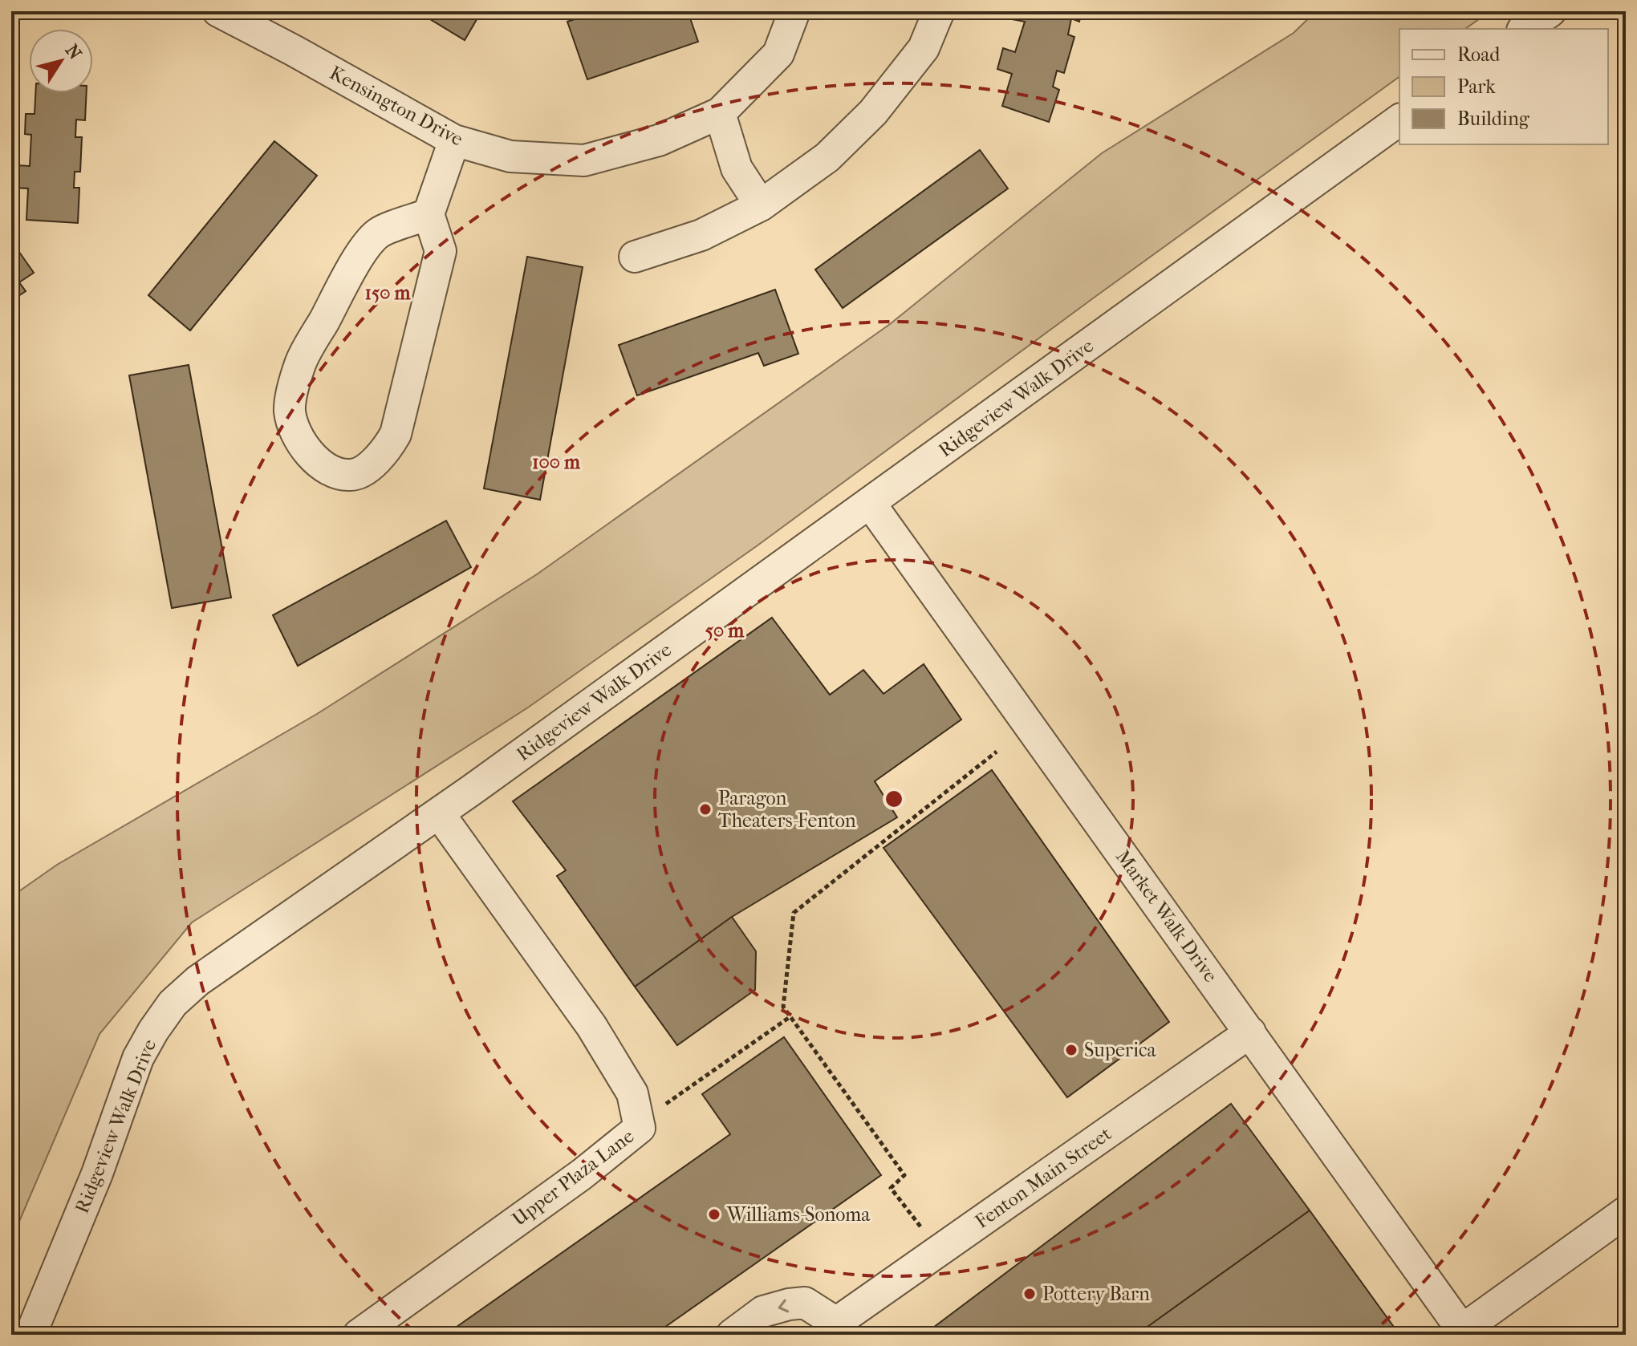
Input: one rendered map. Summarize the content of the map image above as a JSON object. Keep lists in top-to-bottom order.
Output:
{
  "streets": {
    "street": [
      "Kensington Drive",
      "Ridgeview Walk Drive",
      "Market Walk Drive",
      "Upper Plaza Lane",
      "Fenton Main Street"
    ]
  },
  "crossings": [
    ["Ridgeview Walk Drive", "Market Walk Drive"],
    ["Ridgeview Walk Drive", "Upper Plaza Lane"],
    ["Market Walk Drive", "Fenton Main Street"]
  ],
  "places": [
    "Paragon Theaters-Fenton",
    "Superica",
    "Williams-Sonoma",
    "Pottery Barn"
  ],
  "legend": ["Road", "Park", "Building"],
  "north": "top right",
  "rings": ["150 m", "100 m", "50 m"]
}
